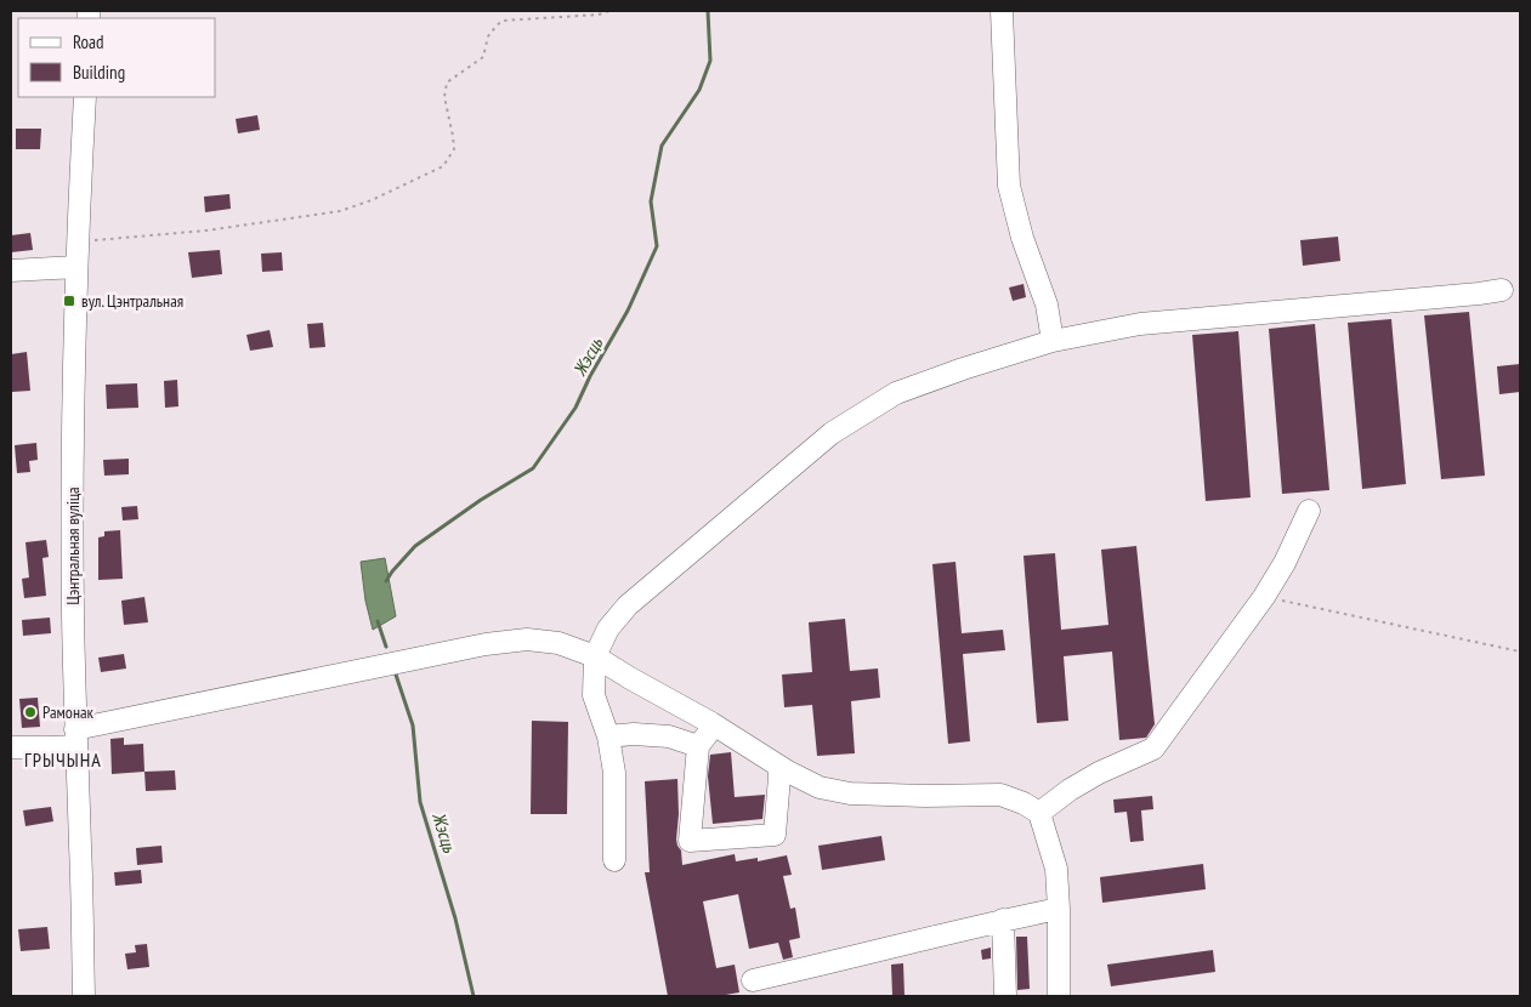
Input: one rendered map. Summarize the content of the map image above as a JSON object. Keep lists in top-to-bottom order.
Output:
{
  "streets": {
    "street": ["Цэнтральная вуліца"]
  },
  "districts": ["ГРЫЧЫНА"],
  "water": ["Жэсць"],
  "places": {
    "transit": ["вул. Цэнтральная"],
    "other": ["Рамонак"]
  },
  "legend": ["Road", "Building"]
}
